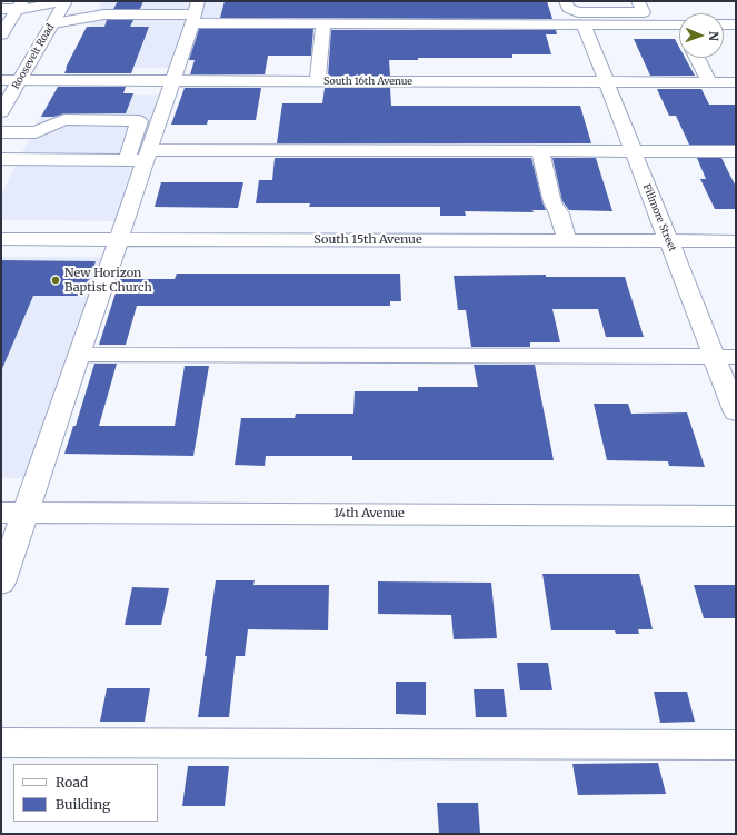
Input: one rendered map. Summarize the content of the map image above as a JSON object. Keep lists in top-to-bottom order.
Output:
{
  "streets": {
    "street": [
      "Roosevelt Road",
      "South 16th Avenue",
      "Fillmore Street",
      "South 15th Avenue",
      "14th Avenue"
    ]
  },
  "crossings": [
    ["Roosevelt Road", "South 16th Avenue"],
    ["South 16th Avenue", "Fillmore Street"],
    ["Fillmore Street", "South 15th Avenue"]
  ],
  "places": ["New Horizon Baptist Church"],
  "legend": ["Road", "Building"],
  "north": "right"
}
